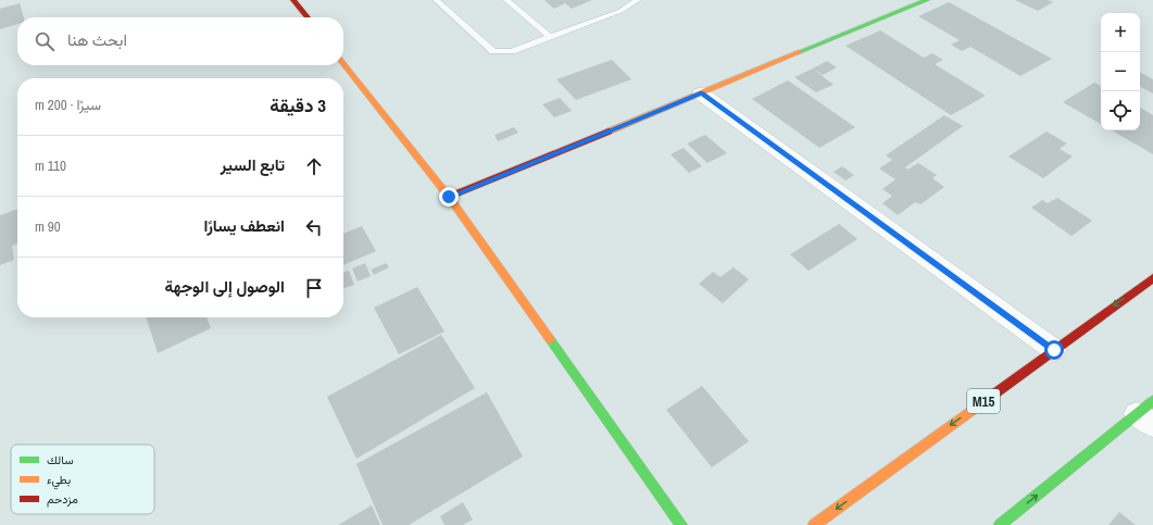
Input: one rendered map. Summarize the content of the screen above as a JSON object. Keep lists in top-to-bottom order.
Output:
{
  "streets": {
    "main road": ["M15"]
  },
  "legend": ["سالك", "بطيء", "مزدحم"],
  "page": {
    "map_buttons": ["+", "−"],
    "search": "ابحث هنا",
    "heading": ["3 دقيقة", "سيرًا · 200 m"],
    "list": [
      ["تابع السير", "110 m"],
      ["انعطف يسارًا", "90 m"],
      "الوصول إلى الوجهة"
    ]
  }
}
